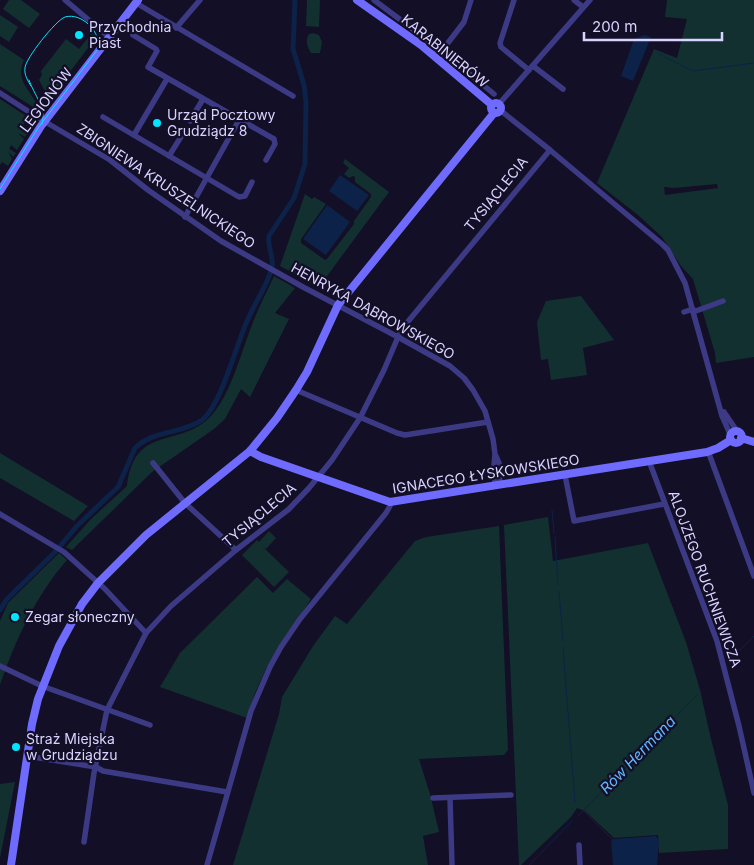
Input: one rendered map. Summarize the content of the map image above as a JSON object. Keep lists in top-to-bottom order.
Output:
{
  "streets": {
    "main road": ["KARABINIERÓW", "LEGIONÓW", "IGNACEGO ŁYSKOWSKIEGO"],
    "street": [
      "ZBIGNIEWA KRUSZELNICKIEGO",
      "TYSIĄCLECIA",
      "HENRYKA DĄBROWSKIEGO",
      "ALOJZEGO RUCHNIEWICZA"
    ]
  },
  "crossings": [
    ["KARABINIERÓW", "TYSIĄCLECIA"],
    ["LEGIONÓW", "ZBIGNIEWA KRUSZELNICKIEGO"],
    ["ZBIGNIEWA KRUSZELNICKIEGO", "HENRYKA DĄBROWSKIEGO"],
    ["TYSIĄCLECIA", "HENRYKA DĄBROWSKIEGO"],
    ["TYSIĄCLECIA", "IGNACEGO ŁYSKOWSKIEGO"],
    ["HENRYKA DĄBROWSKIEGO", "IGNACEGO ŁYSKOWSKIEGO"],
    ["IGNACEGO ŁYSKOWSKIEGO", "ALOJZEGO RUCHNIEWICZA"]
  ],
  "water": ["Rów Hermana"],
  "places": [
    "Przychodnia Piast",
    "Urząd Pocztowy Grudziądz 8",
    "Zegar słoneczny",
    "Straż Miejska w Grudziądzu"
  ],
  "scale_bar": "200 m"
}
